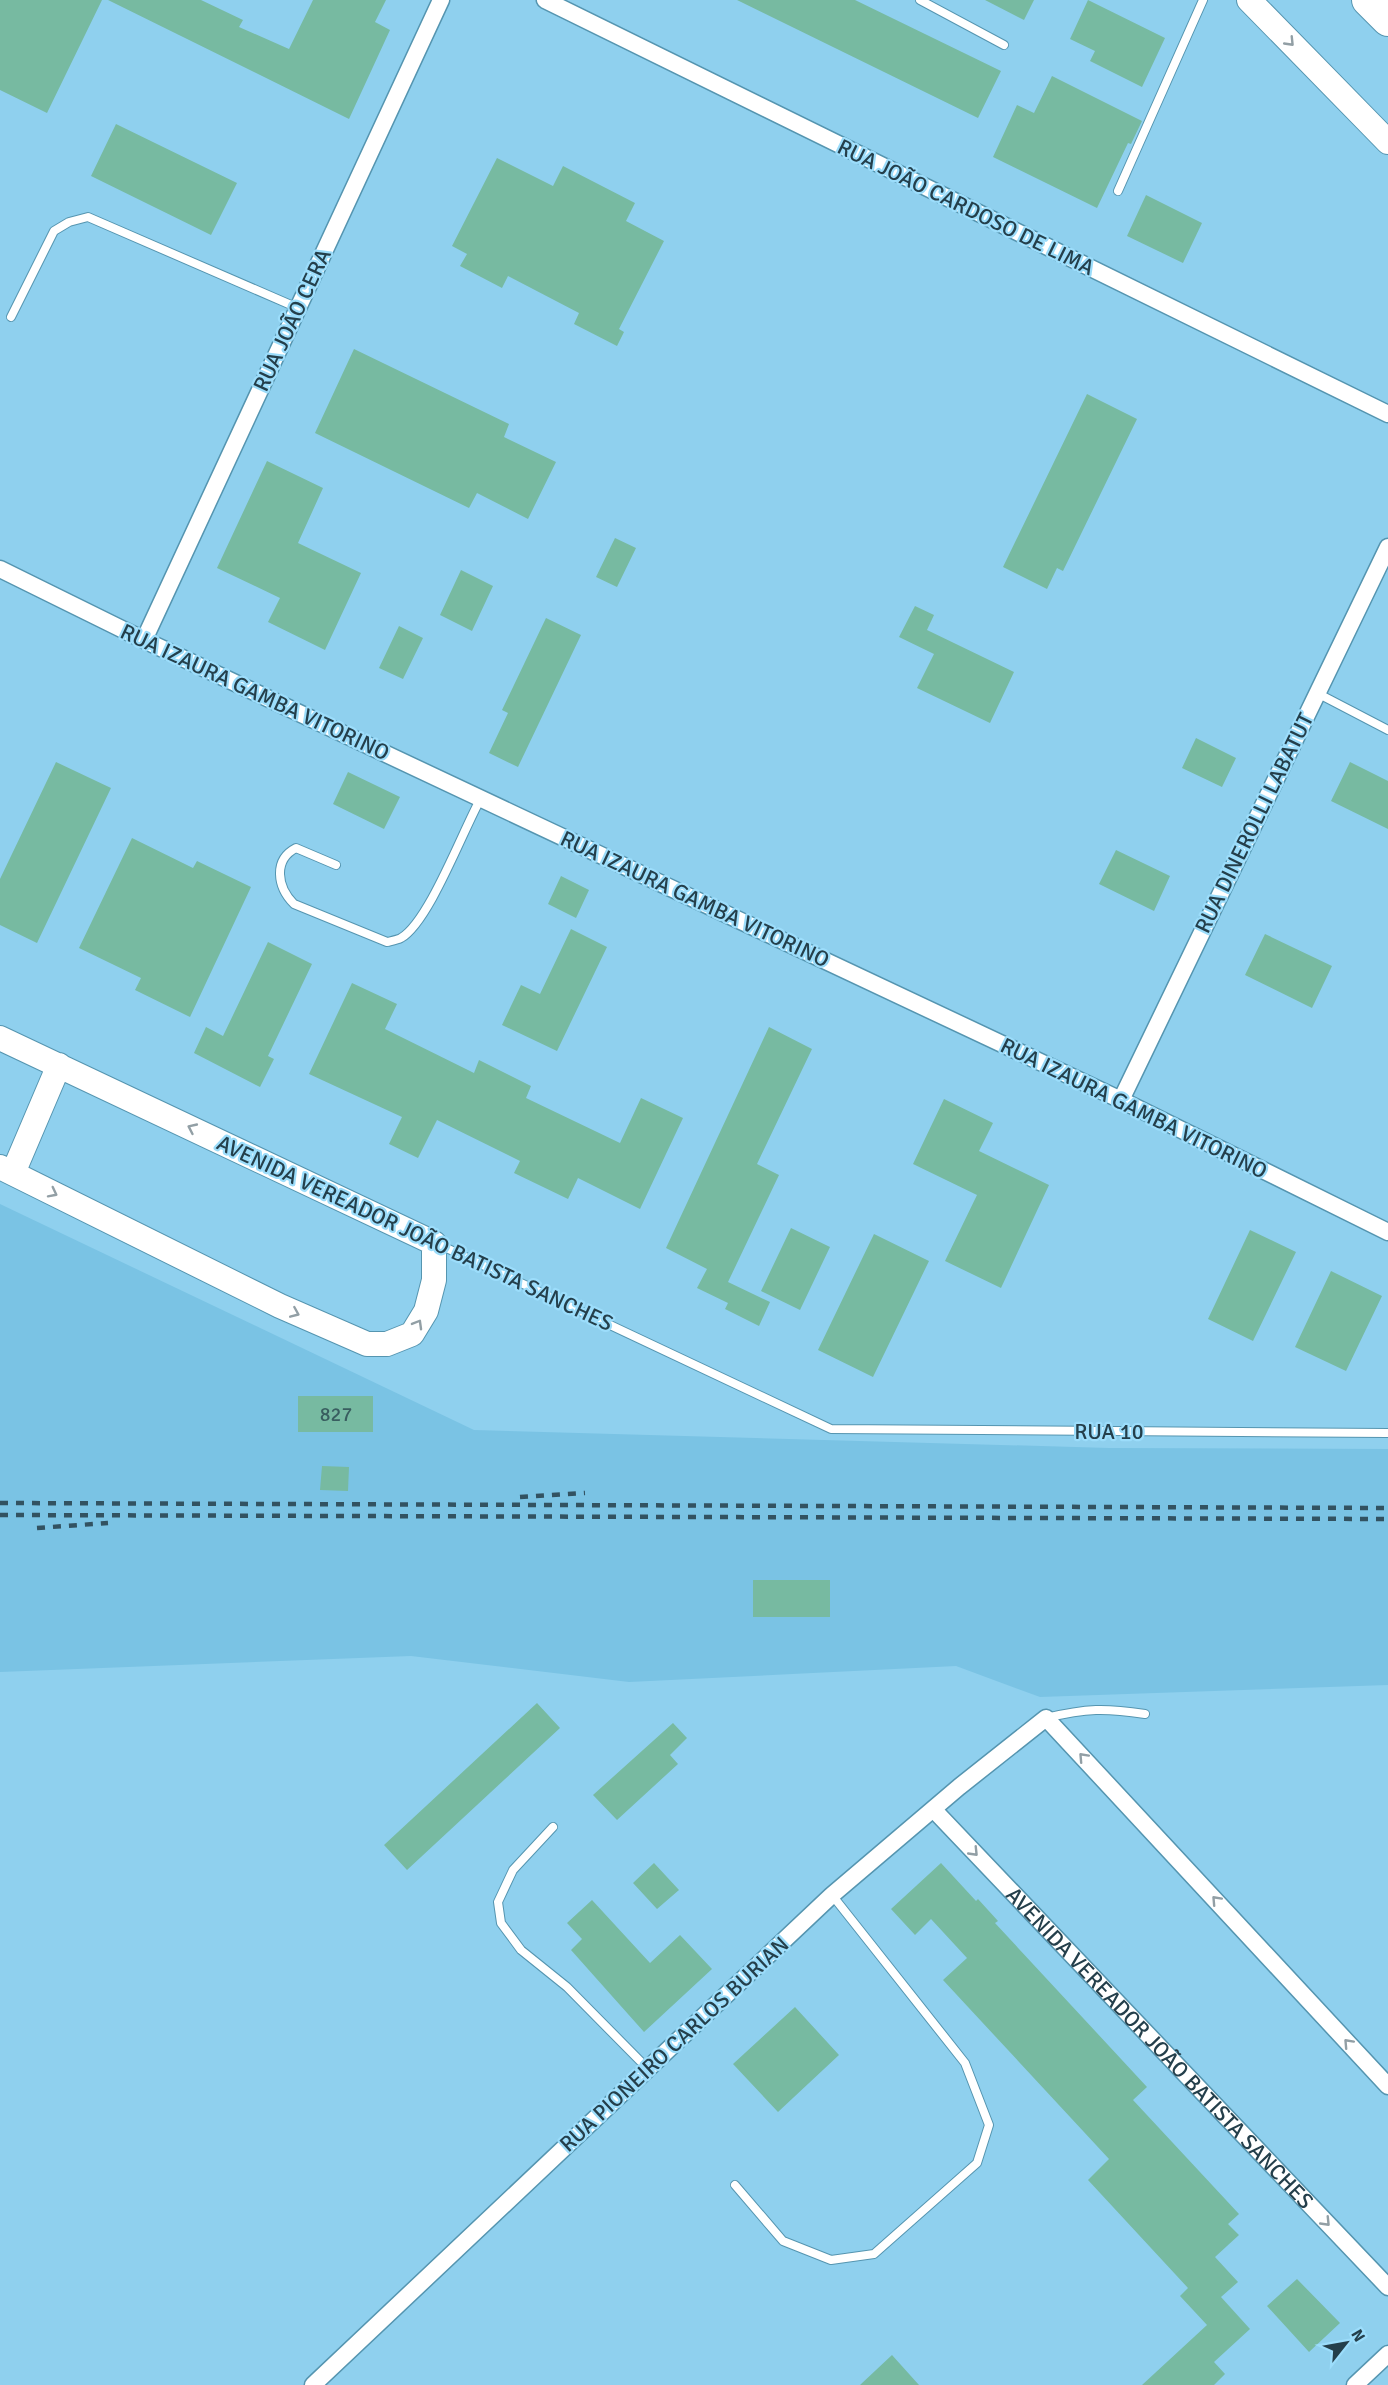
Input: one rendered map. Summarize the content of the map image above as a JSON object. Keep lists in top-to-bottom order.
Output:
{
  "streets": {
    "street": [
      "RUA JOÃO CARDOSO DE LIMA",
      "RUA JOÃO CERA",
      "RUA IZAURA GAMBA VITORINO",
      "RUA DINEROLLI LABATUT",
      "AVENIDA VEREADOR JOÃO BATISTA SANCHES",
      "RUA PIONEIRO CARLOS BURIAN"
    ],
    "lane": ["RUA 10"]
  },
  "crossings": [
    ["RUA JOÃO CERA", "RUA IZAURA GAMBA VITORINO"],
    ["RUA IZAURA GAMBA VITORINO", "RUA DINEROLLI LABATUT"],
    ["AVENIDA VEREADOR JOÃO BATISTA SANCHES", "RUA 10"],
    ["AVENIDA VEREADOR JOÃO BATISTA SANCHES", "RUA PIONEIRO CARLOS BURIAN"]
  ],
  "house_numbers": ["827"],
  "north": "top right"
}
